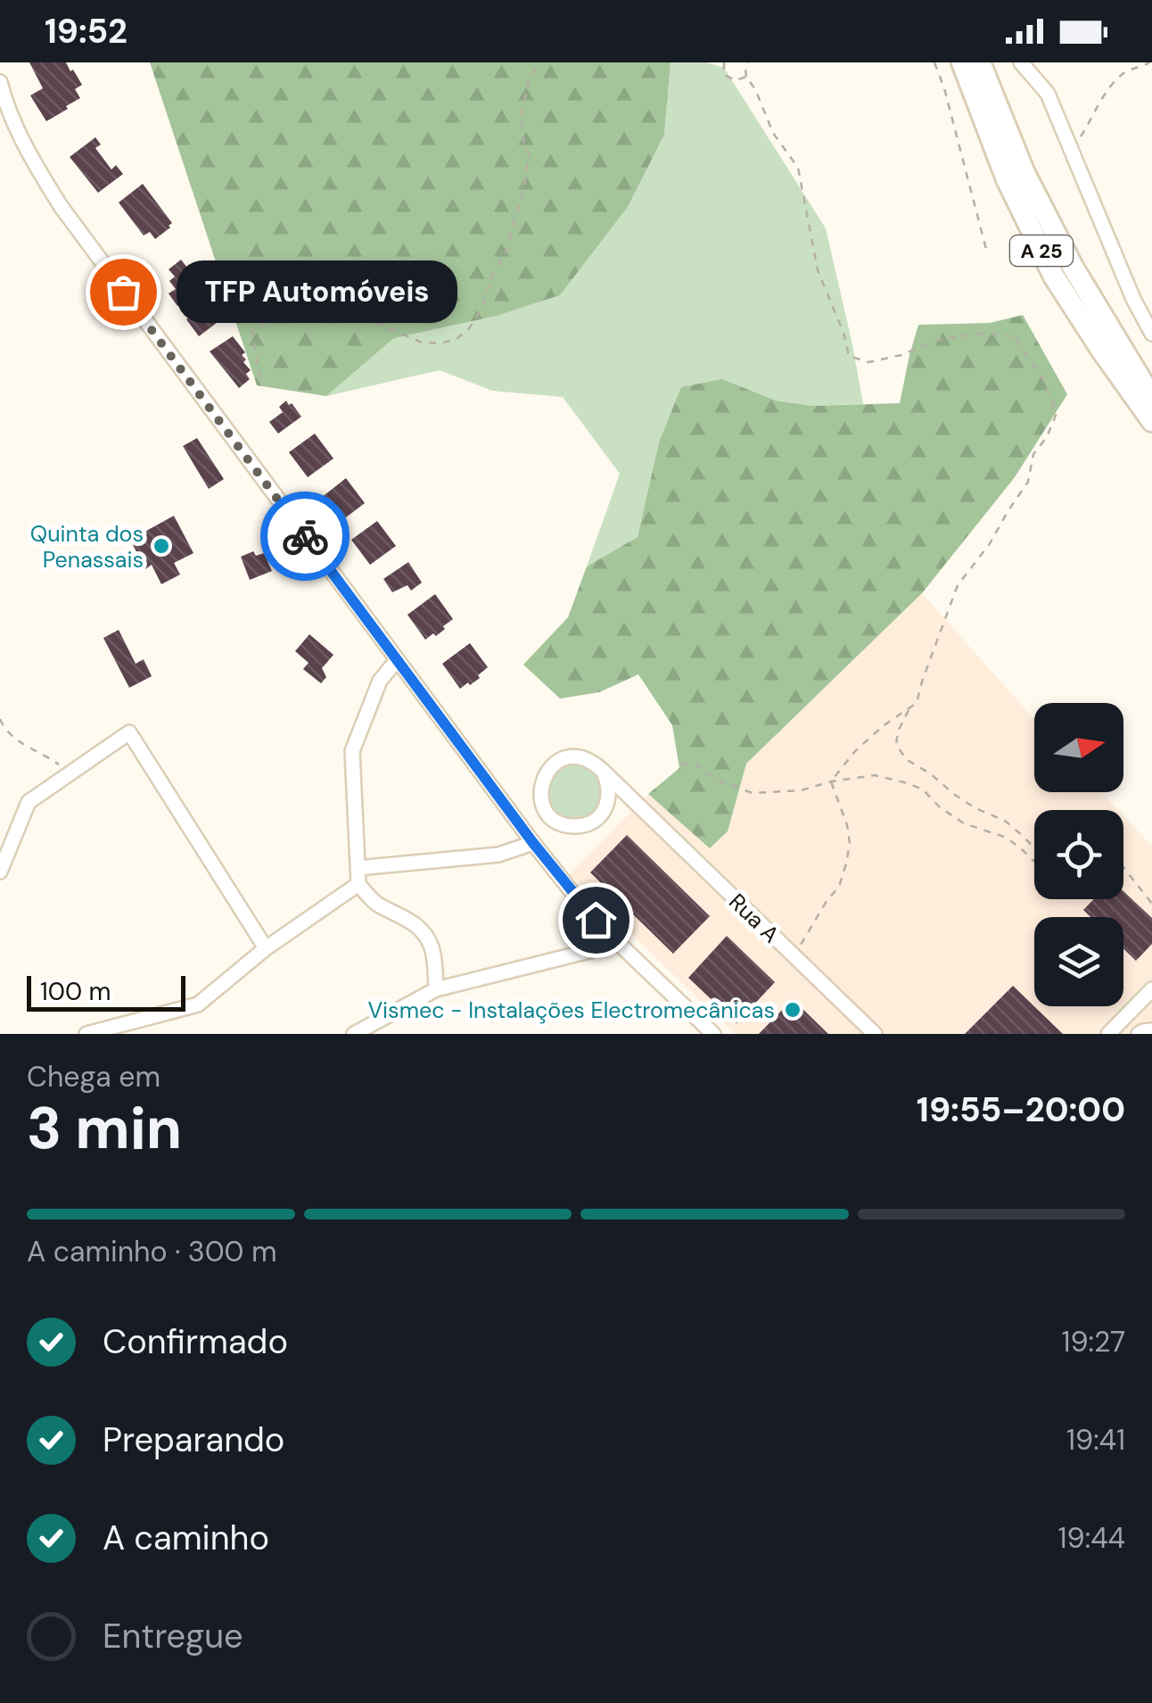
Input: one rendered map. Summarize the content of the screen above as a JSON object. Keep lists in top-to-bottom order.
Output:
{
  "streets": {
    "highway": ["A 25"],
    "street": ["Rua A"]
  },
  "places": ["TFP Automóveis", "Quinta dos Penassais", "Vismec - Instalações Electromecânicas"],
  "scale_bar": "100 m",
  "north": "right",
  "page": {
    "status": "19:52",
    "bubble": "TFP Automóveis",
    "scale": "100 m",
    "heading": ["3 min", "Chega em", "19:55–20:00"],
    "bar": "A caminho · 300 m",
    "list": [
      ["Confirmado", "19:27"],
      ["Preparando", "19:41"],
      ["A caminho", "19:44"],
      "Entregue"
    ]
  }
}
